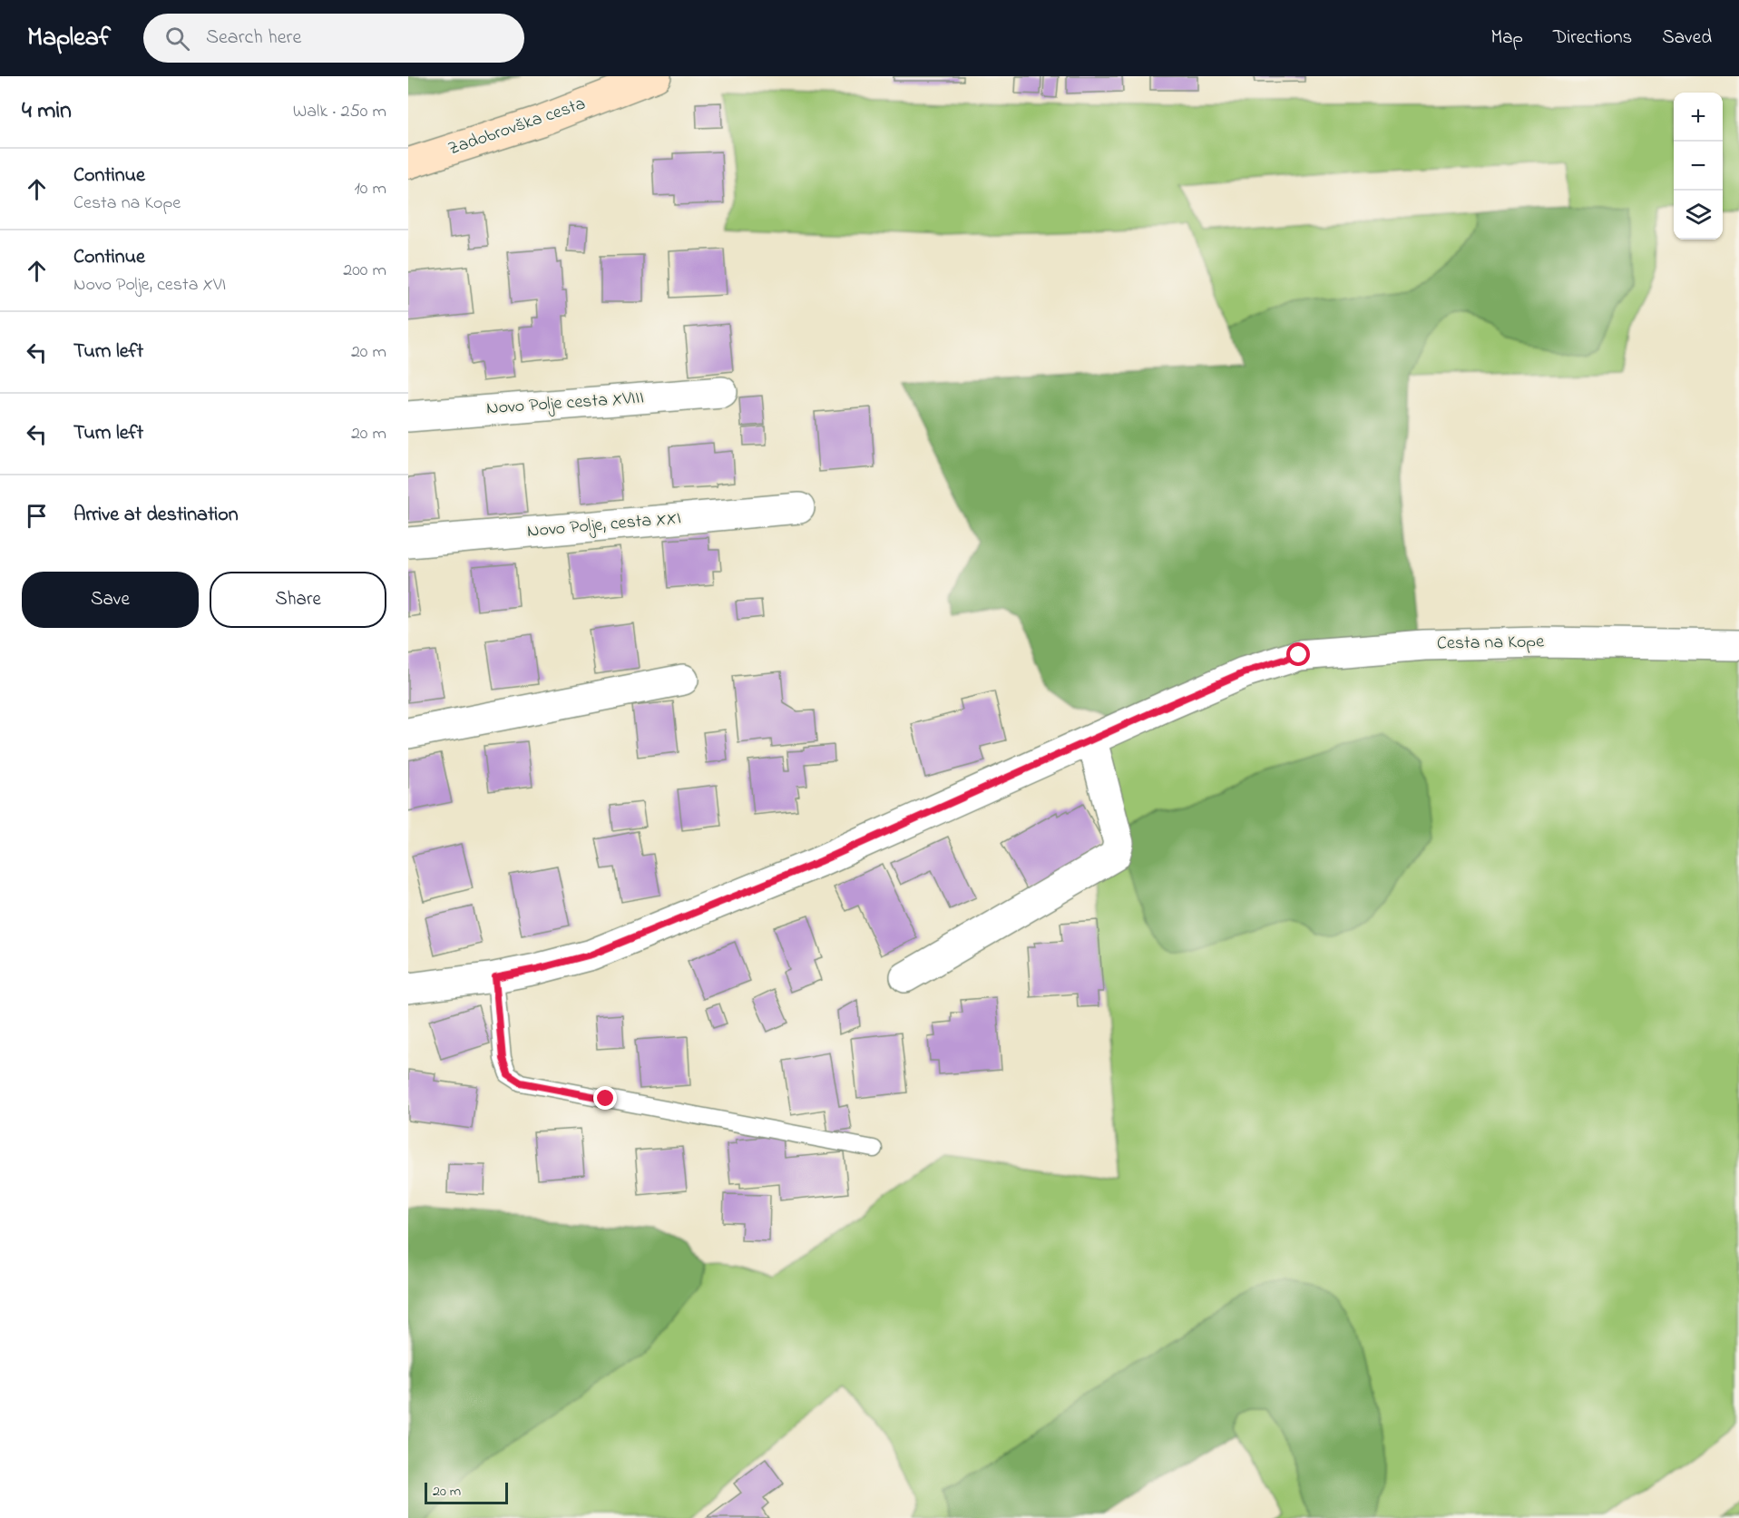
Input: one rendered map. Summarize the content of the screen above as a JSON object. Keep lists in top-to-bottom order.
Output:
{
  "streets": {
    "main road": ["Zadobrovška cesta"],
    "street": ["Novo Polje cesta XVIII", "Novo Polje, cesta XXI", "Cesta na Kope"]
  },
  "scale_bar": "20 m",
  "page": {
    "header": "Mapleaf",
    "search": "Search here",
    "nav": ["Map", "Directions", "Saved"],
    "heading": ["4 min", "Walk · 250 m"],
    "map_buttons": ["+", "−"],
    "list": [
      ["Continue", "Cesta na Kope", "10 m"],
      ["Continue", "Novo Polje, cesta XVI", "200 m"],
      ["Turn left", "20 m"],
      ["Turn left", "20 m"],
      "Arrive at destination"
    ],
    "buttons": ["Save", "Share"],
    "scale": "20 m"
  }
}
